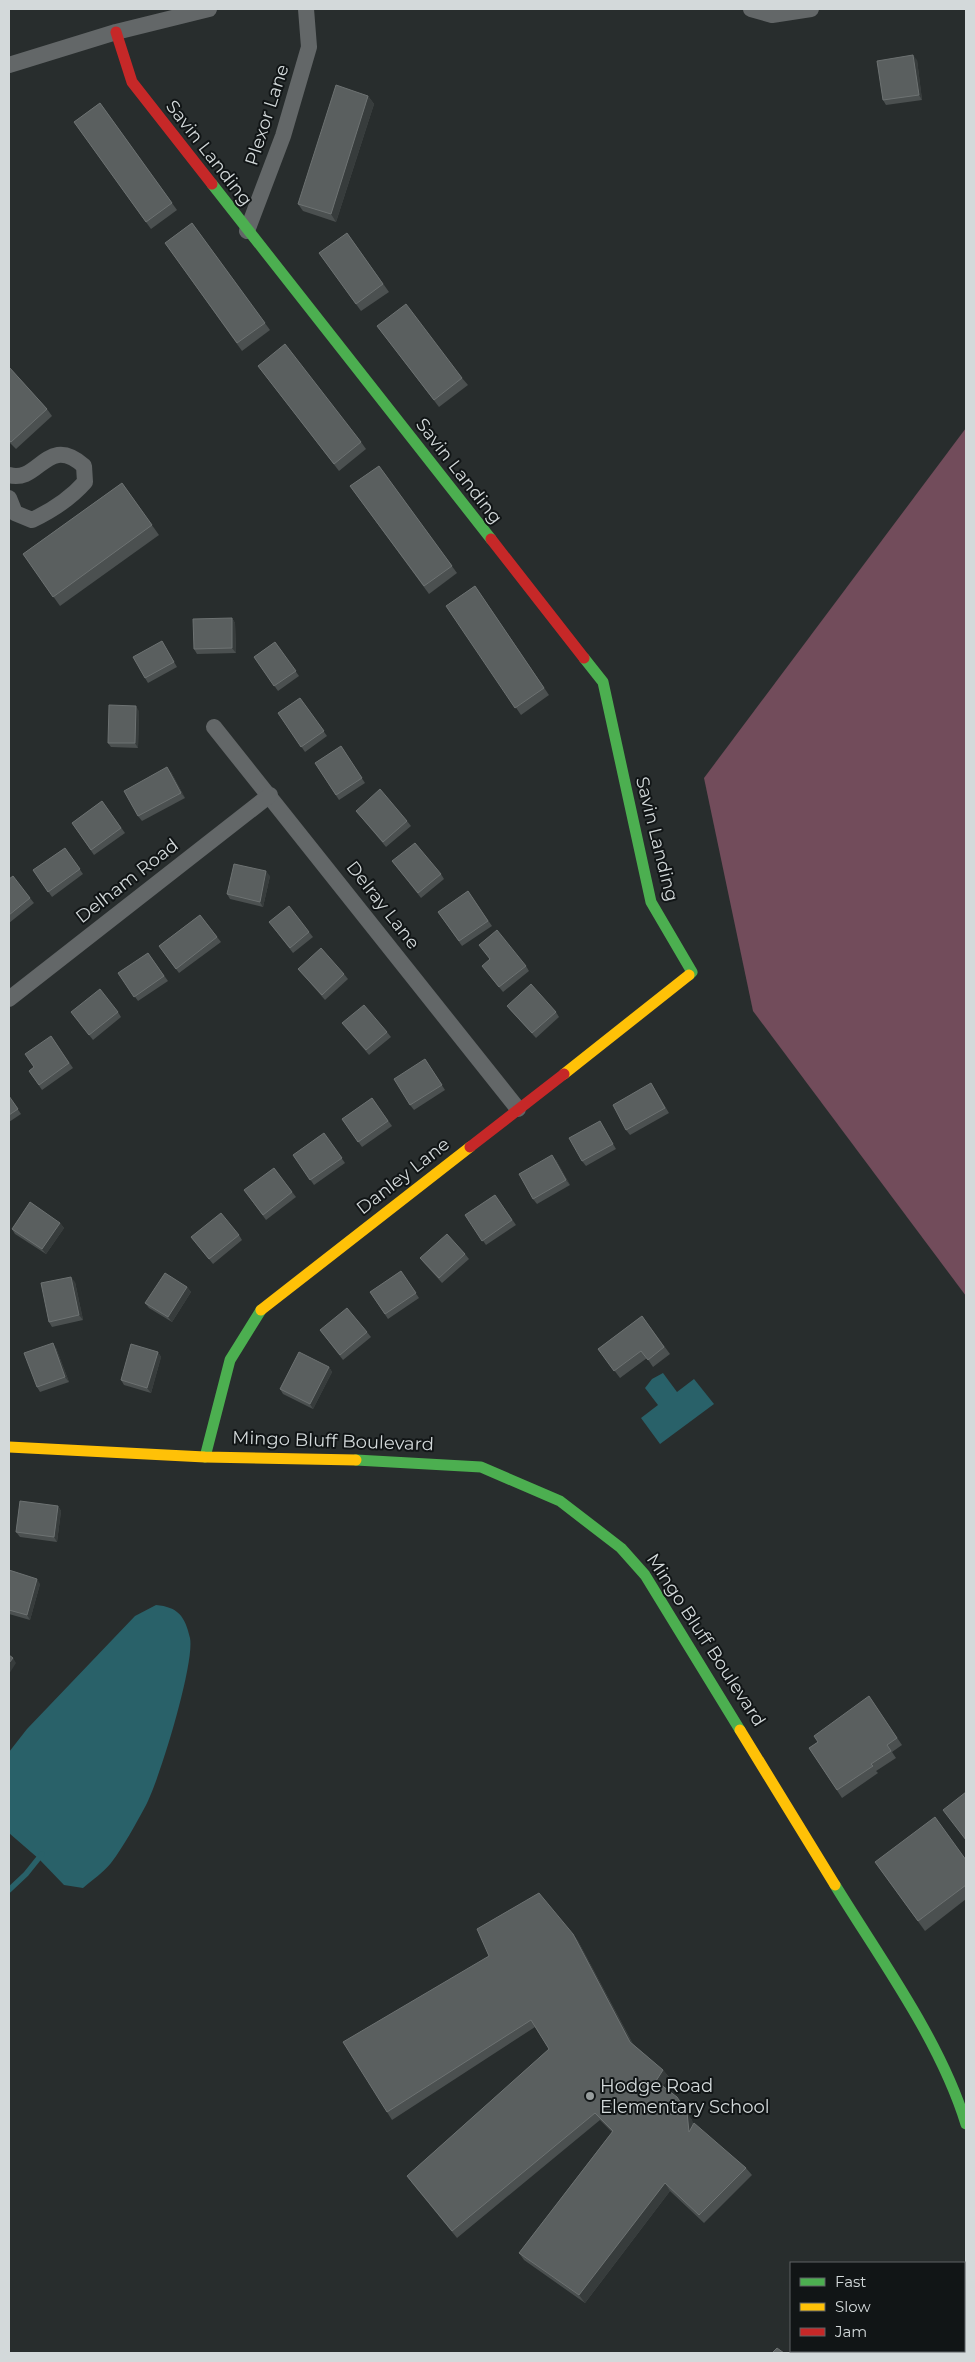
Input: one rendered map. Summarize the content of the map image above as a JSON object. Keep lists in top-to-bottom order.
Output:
{
  "streets": {
    "street": [
      "Plexor Lane",
      "Savin Landing",
      "Delham Road",
      "Delray Lane",
      "Danley Lane",
      "Mingo Bluff Boulevard"
    ]
  },
  "crossings": [
    ["Plexor Lane", "Savin Landing"],
    ["Savin Landing", "Danley Lane"],
    ["Delham Road", "Delray Lane"],
    ["Delray Lane", "Danley Lane"],
    ["Danley Lane", "Mingo Bluff Boulevard"]
  ],
  "places": ["Hodge Road Elementary School"],
  "legend": ["Fast", "Slow", "Jam"]
}
